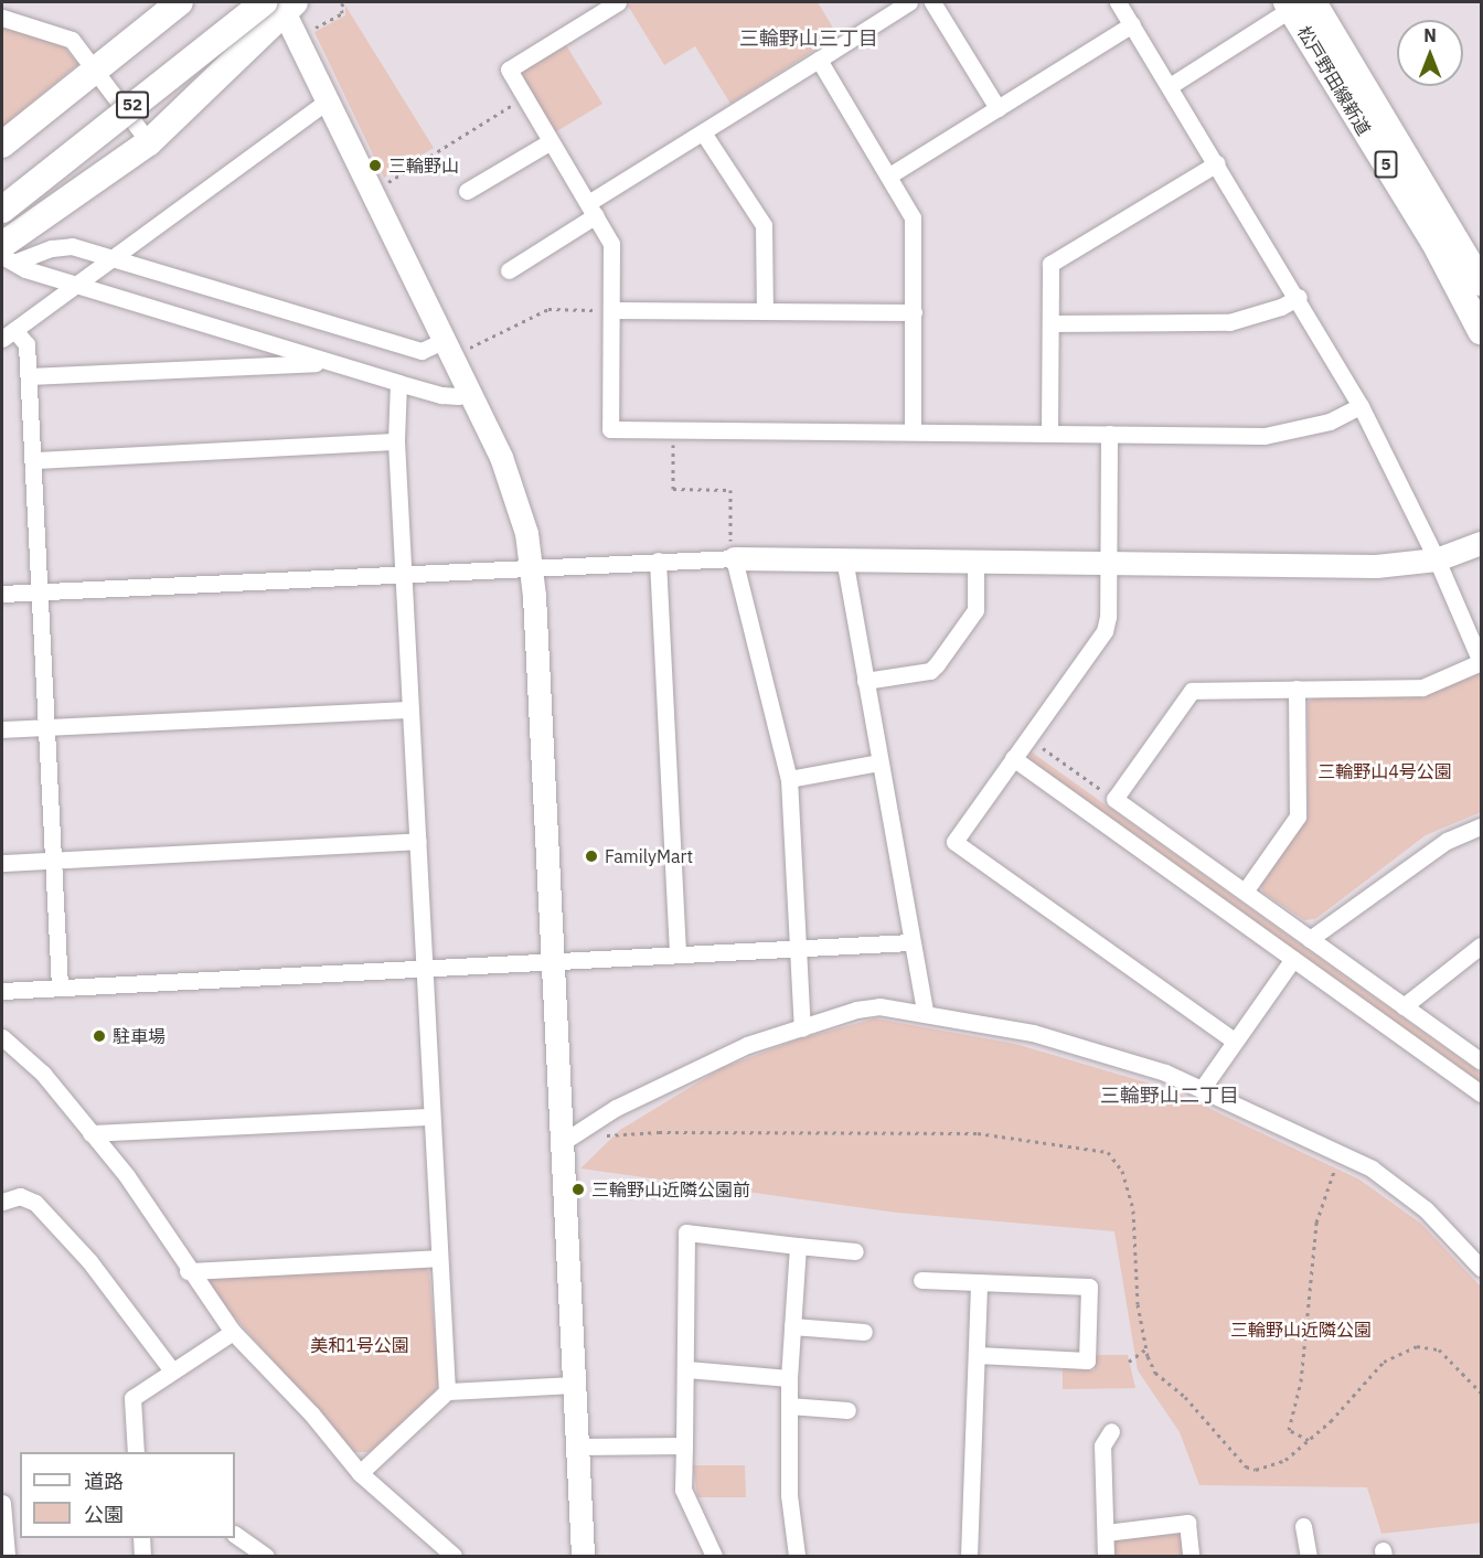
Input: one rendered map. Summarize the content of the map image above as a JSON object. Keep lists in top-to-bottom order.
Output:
{
  "streets": {
    "main road": ["松戸野田線新道", "52", "5"]
  },
  "crossings": [
    ["松戸野田線新道", "5"]
  ],
  "districts": ["三輪野山三丁目", "三輪野山二丁目"],
  "parks": ["三輪野山4号公園", "三輪野山近隣公園", "美和1号公園"],
  "places": [
    "三輪野山",
    "FamilyMart",
    "駐車場",
    "三輪野山近隣公園前"
  ],
  "legend": ["道路", "公園"],
  "north": "top"
}
